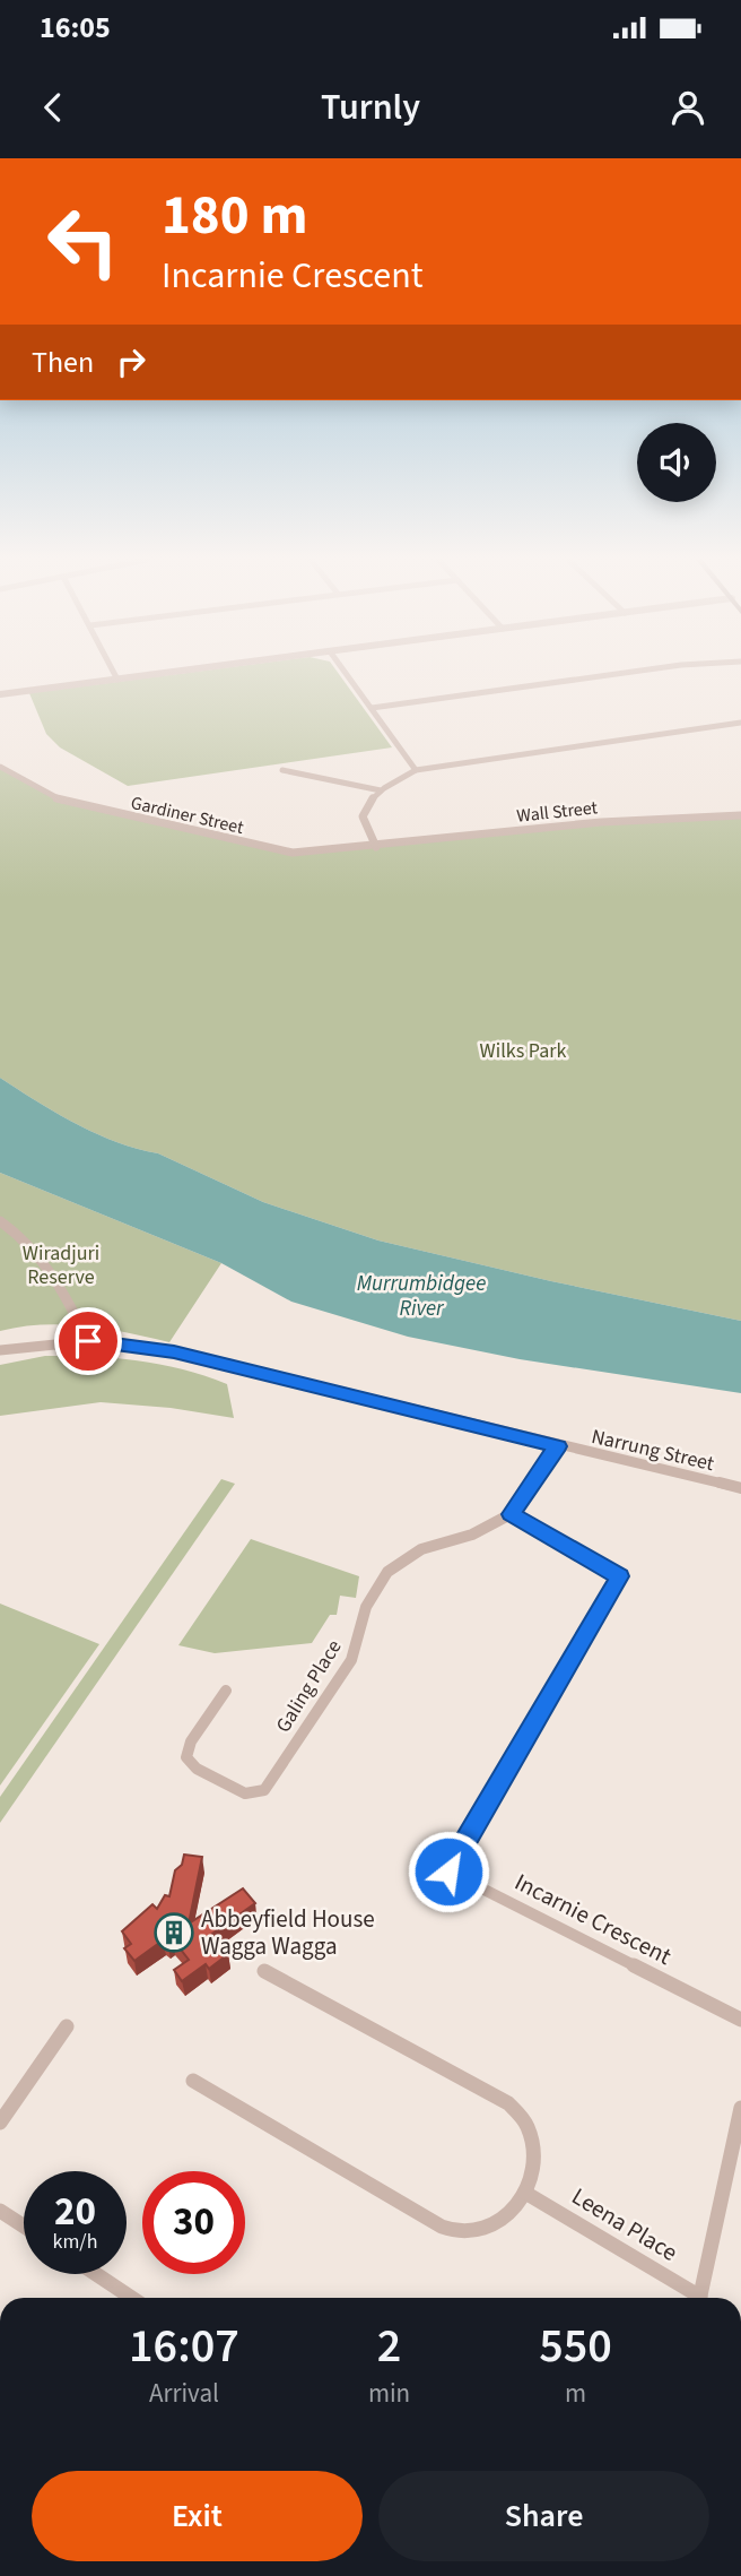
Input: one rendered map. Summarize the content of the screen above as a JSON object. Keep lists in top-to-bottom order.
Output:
{
  "streets": {
    "street": [
      "Wall Street",
      "Gardiner Street",
      "Narrung Street",
      "Galing Place",
      "Incarnie Crescent",
      "Leena Place"
    ]
  },
  "crossings": [
    ["Wall Street", "Gardiner Street"],
    ["Galing Place", "Incarnie Crescent"]
  ],
  "water": ["Murrumbidgee River"],
  "parks": ["Wilks Park", "Wiradjuri Reserve"],
  "places": {
    "building": ["Abbeyfield House Wagga Wagga"]
  },
  "page": {
    "status": "16:05",
    "header": "Turnly",
    "turn": ["180 m", "Incarnie Crescent"],
    "then": "Then",
    "speed": "20 km/h",
    "limit": "30",
    "eta": [
      "16:07",
      "Arrival",
      "2",
      "min",
      "550",
      "m"
    ],
    "buttons": ["Exit", "Share"]
  }
}
